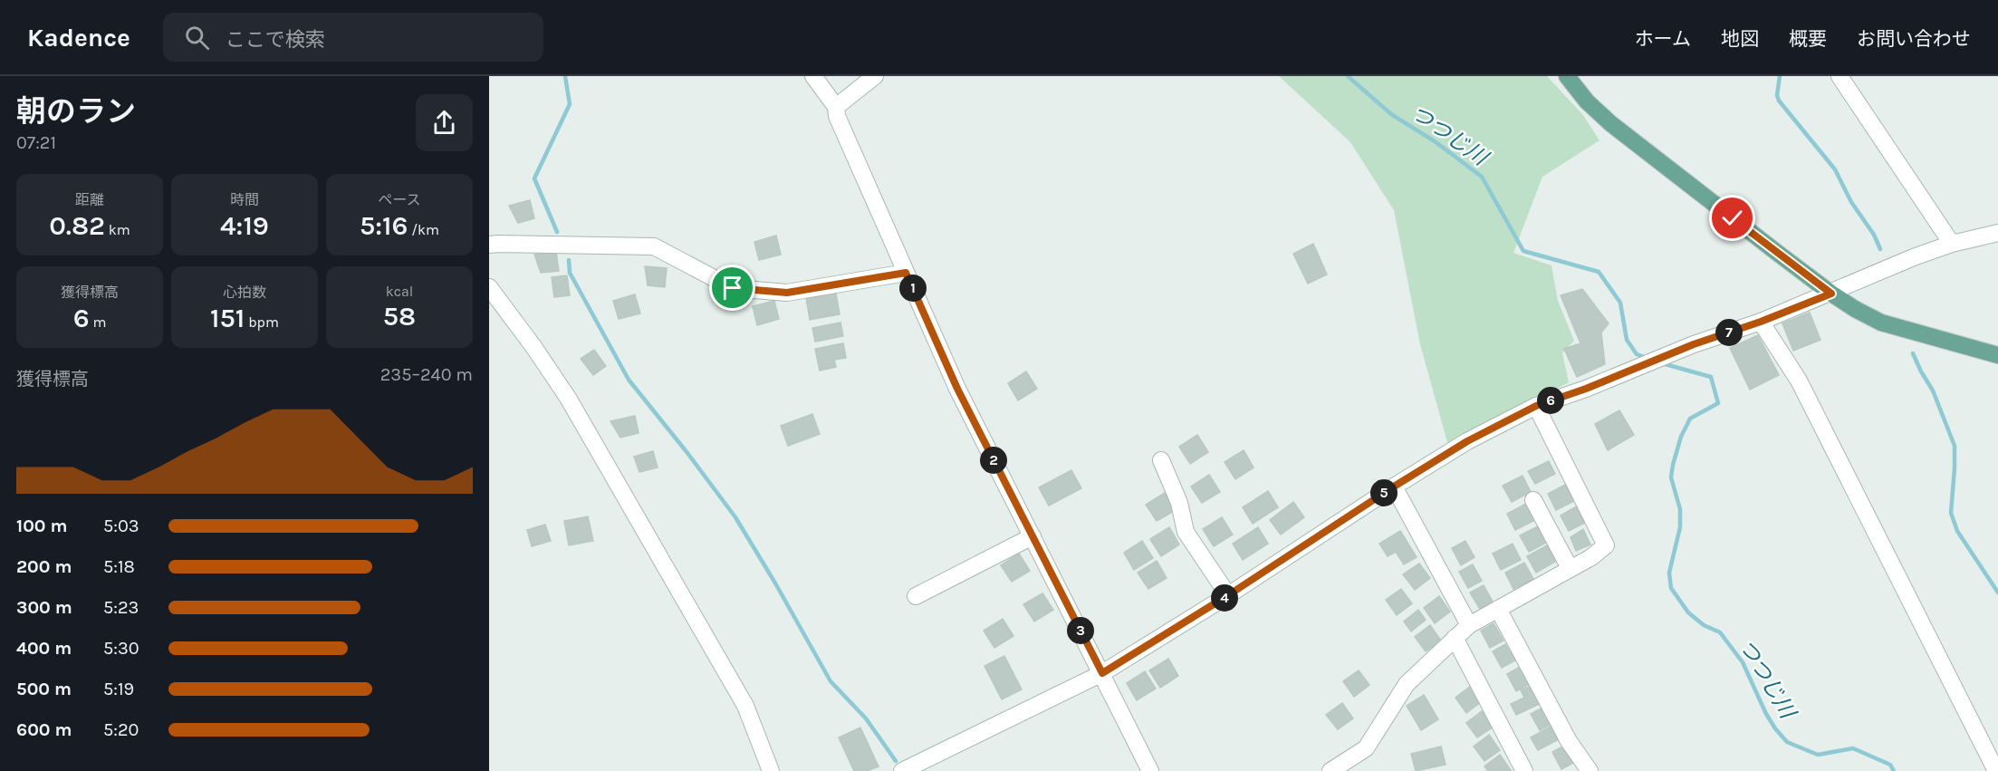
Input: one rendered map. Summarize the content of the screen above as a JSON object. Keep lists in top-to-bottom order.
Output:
{
  "water": ["つつじ川"],
  "page": {
    "header": "Kadence",
    "search": "ここで検索",
    "nav": [
      "ホーム",
      "地図",
      "概要",
      "お問い合わせ"
    ],
    "heading": ["朝のラン", "07:21"],
    "stats": [
      ["距離", "0.82 km"],
      ["時間", "4:19"],
      ["ペース", "5:16 /km"],
      ["獲得標高", "6 m"],
      ["心拍数", "151 bpm"],
      ["kcal", "58"]
    ],
    "pins": [
      "1",
      "7",
      "6",
      "2",
      "5",
      "4",
      "3"
    ],
    "chart": ["獲得標高", "235–240 m"],
    "list": [
      {
        "name": "100 m",
        "note": "5:03"
      },
      {
        "name": "200 m",
        "note": "5:18"
      },
      {
        "name": "300 m",
        "note": "5:23"
      },
      {
        "name": "400 m",
        "note": "5:30"
      },
      {
        "name": "500 m",
        "note": "5:19"
      },
      {
        "name": "600 m",
        "note": "5:20"
      }
    ]
  }
}
